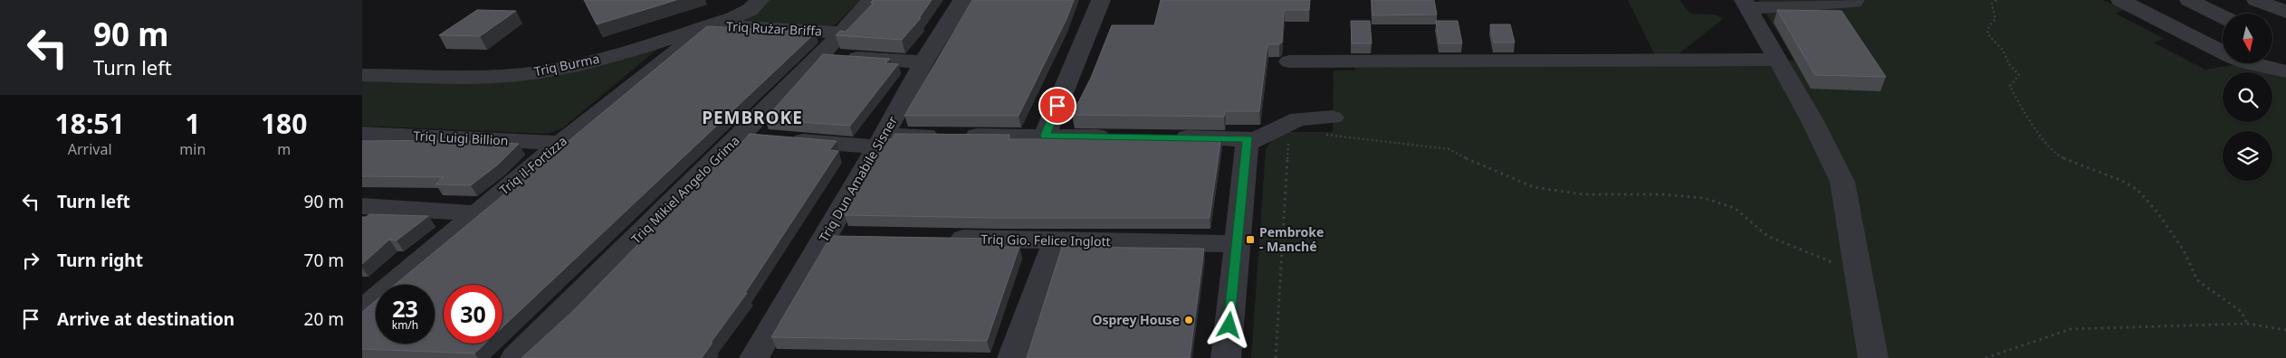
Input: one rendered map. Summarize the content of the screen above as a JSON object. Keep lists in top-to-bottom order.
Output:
{
  "streets": {
    "street": [
      "Triq Rużar Briffa",
      "Triq Burma",
      "Triq Luigi Billion",
      "Triq il-Fortizza",
      "Triq Dun Amabile Sisner",
      "Triq Mikiel Angelo Grima",
      "Triq Gio. Felice Inglott"
    ]
  },
  "crossings": [
    ["Triq Rużar Briffa", "Triq Burma"],
    ["Triq Rużar Briffa", "Triq il-Fortizza"],
    ["Triq Rużar Briffa", "Triq Mikiel Angelo Grima"],
    ["Triq Burma", "Triq il-Fortizza"],
    ["Triq Luigi Billion", "Triq il-Fortizza"]
  ],
  "districts": ["PEMBROKE"],
  "places": {
    "transit": ["Pembroke - Manché"],
    "other": ["Osprey House"]
  },
  "north": "bottom",
  "page": {
    "turn": ["90 m", "Turn left"],
    "eta": [
      "18:51",
      "Arrival",
      "1",
      "min",
      "180",
      "m"
    ],
    "list": [
      {
        "name": "Turn left",
        "value": "90 m"
      },
      {
        "name": "Turn right",
        "value": "70 m"
      },
      {
        "name": "Arrive at destination",
        "value": "20 m"
      }
    ],
    "speed": "23 km/h",
    "limit": "30"
  }
}
